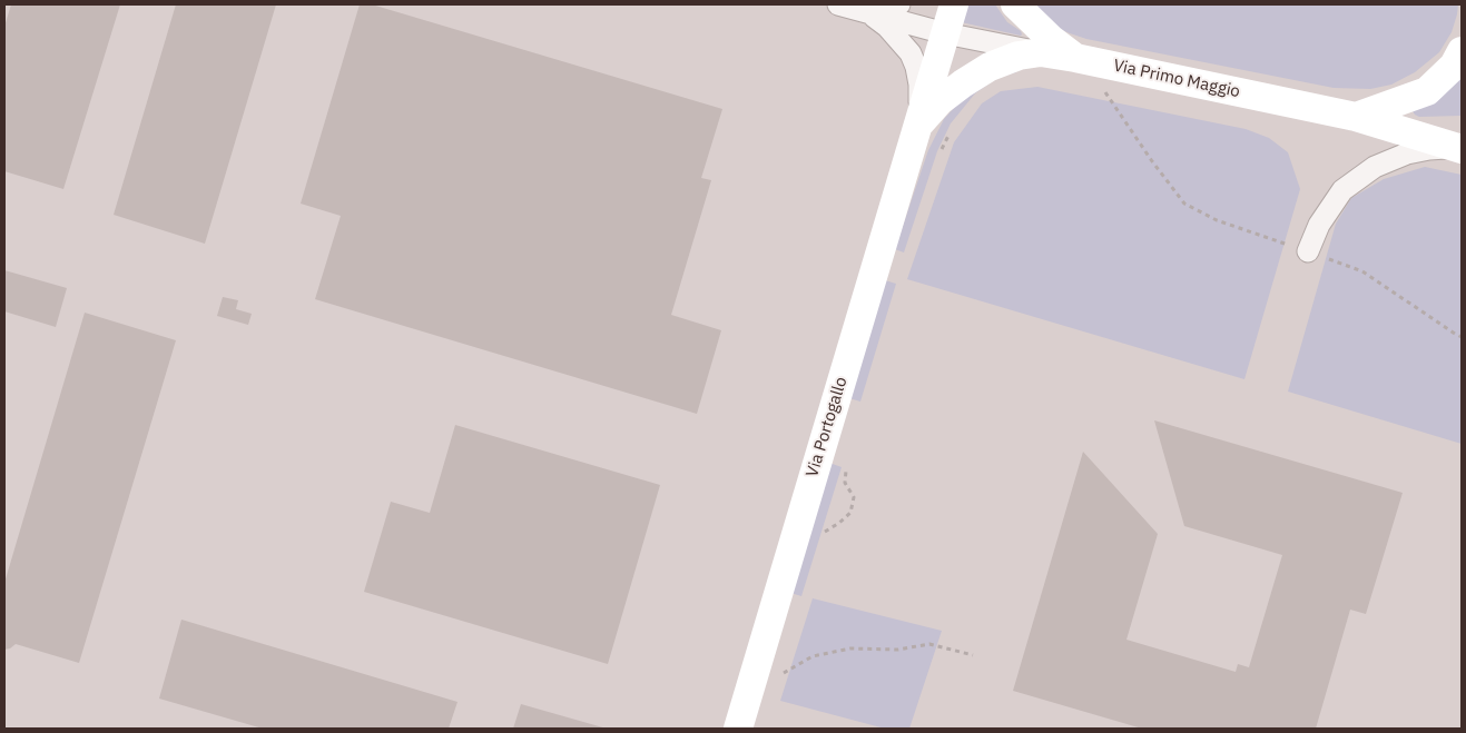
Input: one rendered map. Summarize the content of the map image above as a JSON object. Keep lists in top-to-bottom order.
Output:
{
  "streets": {
    "main road": ["Via Primo Maggio", "Via Portogallo"]
  },
  "crossings": [
    ["Via Primo Maggio", "Via Portogallo"]
  ]
}
